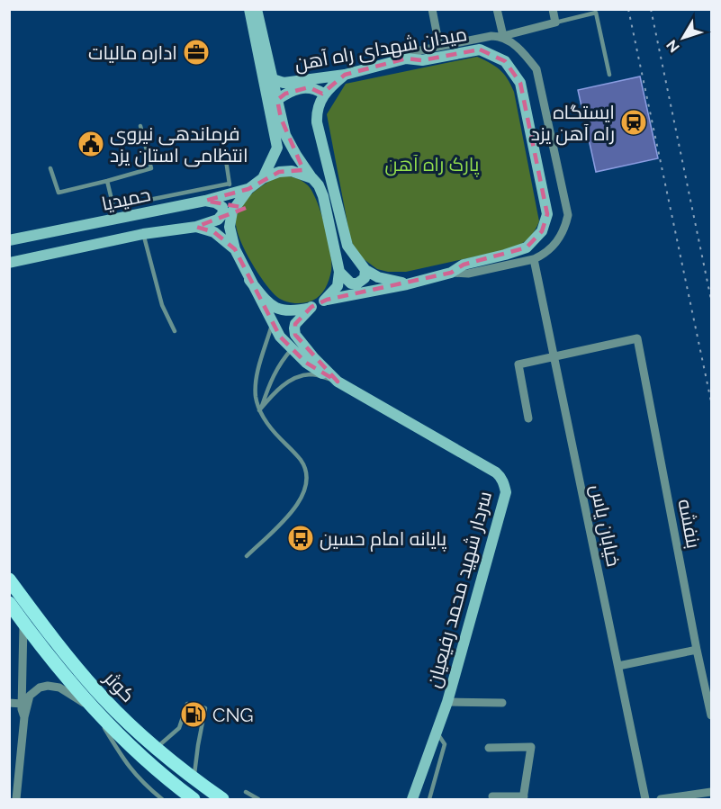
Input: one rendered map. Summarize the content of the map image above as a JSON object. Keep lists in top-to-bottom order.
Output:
{
  "streets": {
    "main road": [
      "میدان شهدای راه آهن",
      "حمیدیا",
      "سردار شهید محمد رفیعیان",
      "کوثر"
    ],
    "street": ["بنفشه", "خیابان یاس"]
  },
  "crossings": [
    ["میدان شهدای راه آهن", "حمیدیا"],
    ["میدان شهدای راه آهن", "سردار شهید محمد رفیعیان"],
    ["حمیدیا", "سردار شهید محمد رفیعیان"],
    ["بنفشه", "خیابان یاس"]
  ],
  "parks": ["پارک راه آهن"],
  "places": {
    "office": ["اداره مالیات"],
    "station": ["ایستگاه راه آهن یزد"],
    "public building": ["فرماندهی نیروی انتظامی استان یزد"],
    "bus stop": ["پایانه امام حسین"],
    "fuel station": ["CNG"]
  },
  "north": "bottom left"
}
